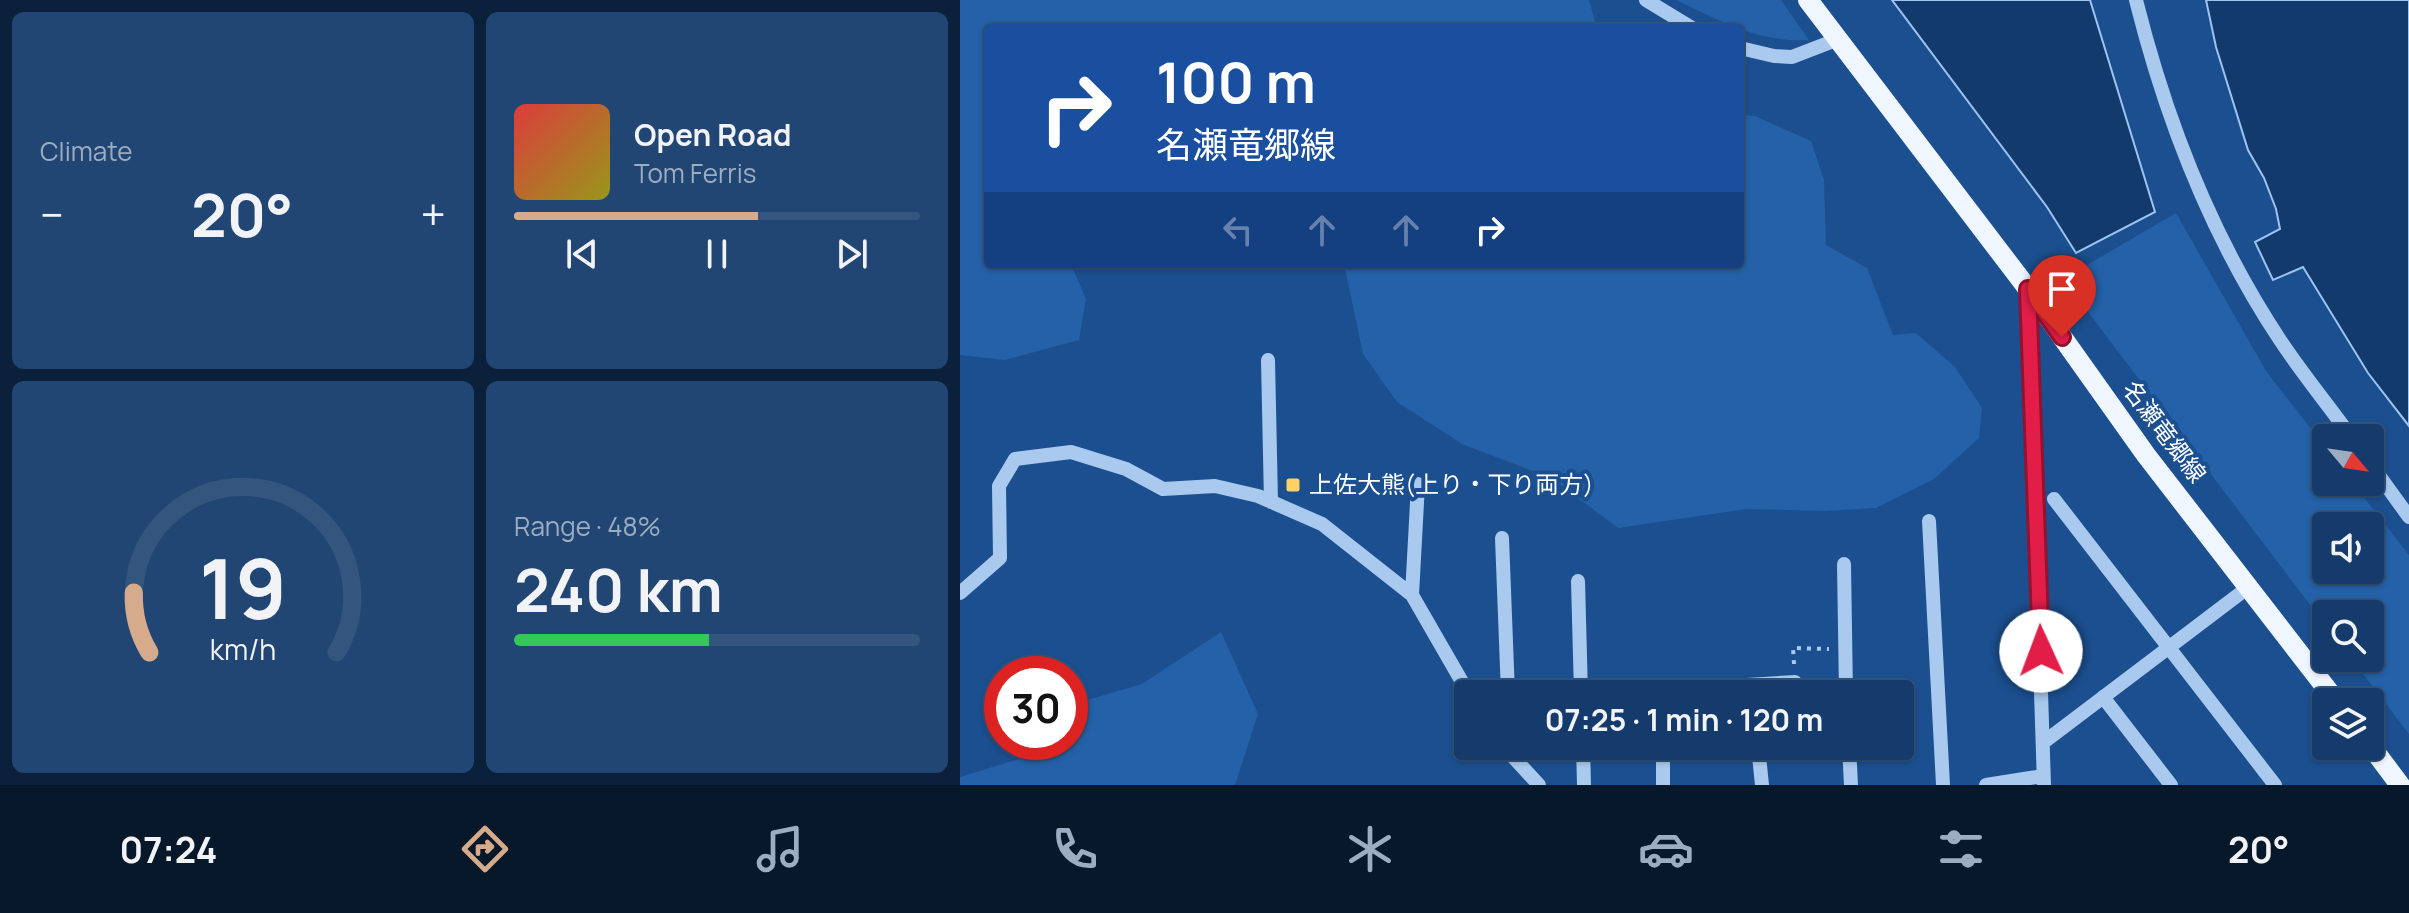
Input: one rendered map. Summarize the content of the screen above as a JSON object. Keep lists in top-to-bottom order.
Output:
{
  "streets": {
    "main road": ["名瀬竜郷線"]
  },
  "places": {
    "transit": ["上佐大熊(上り・下り両方)"]
  },
  "north": "bottom right",
  "page": {
    "tile": [
      "Climate",
      ["Range · 48%", "240 km"]
    ],
    "turn": ["100 m", "名瀬竜郷線"],
    "song": ["Open Road", "Tom Ferris"],
    "heat": ["−", "20°", "+"],
    "limit": "30",
    "trip": "07:25 · 1 min · 120 m",
    "tabs": ["07:24", "20°"],
    "gauge": ["19", "km/h"]
  }
}
